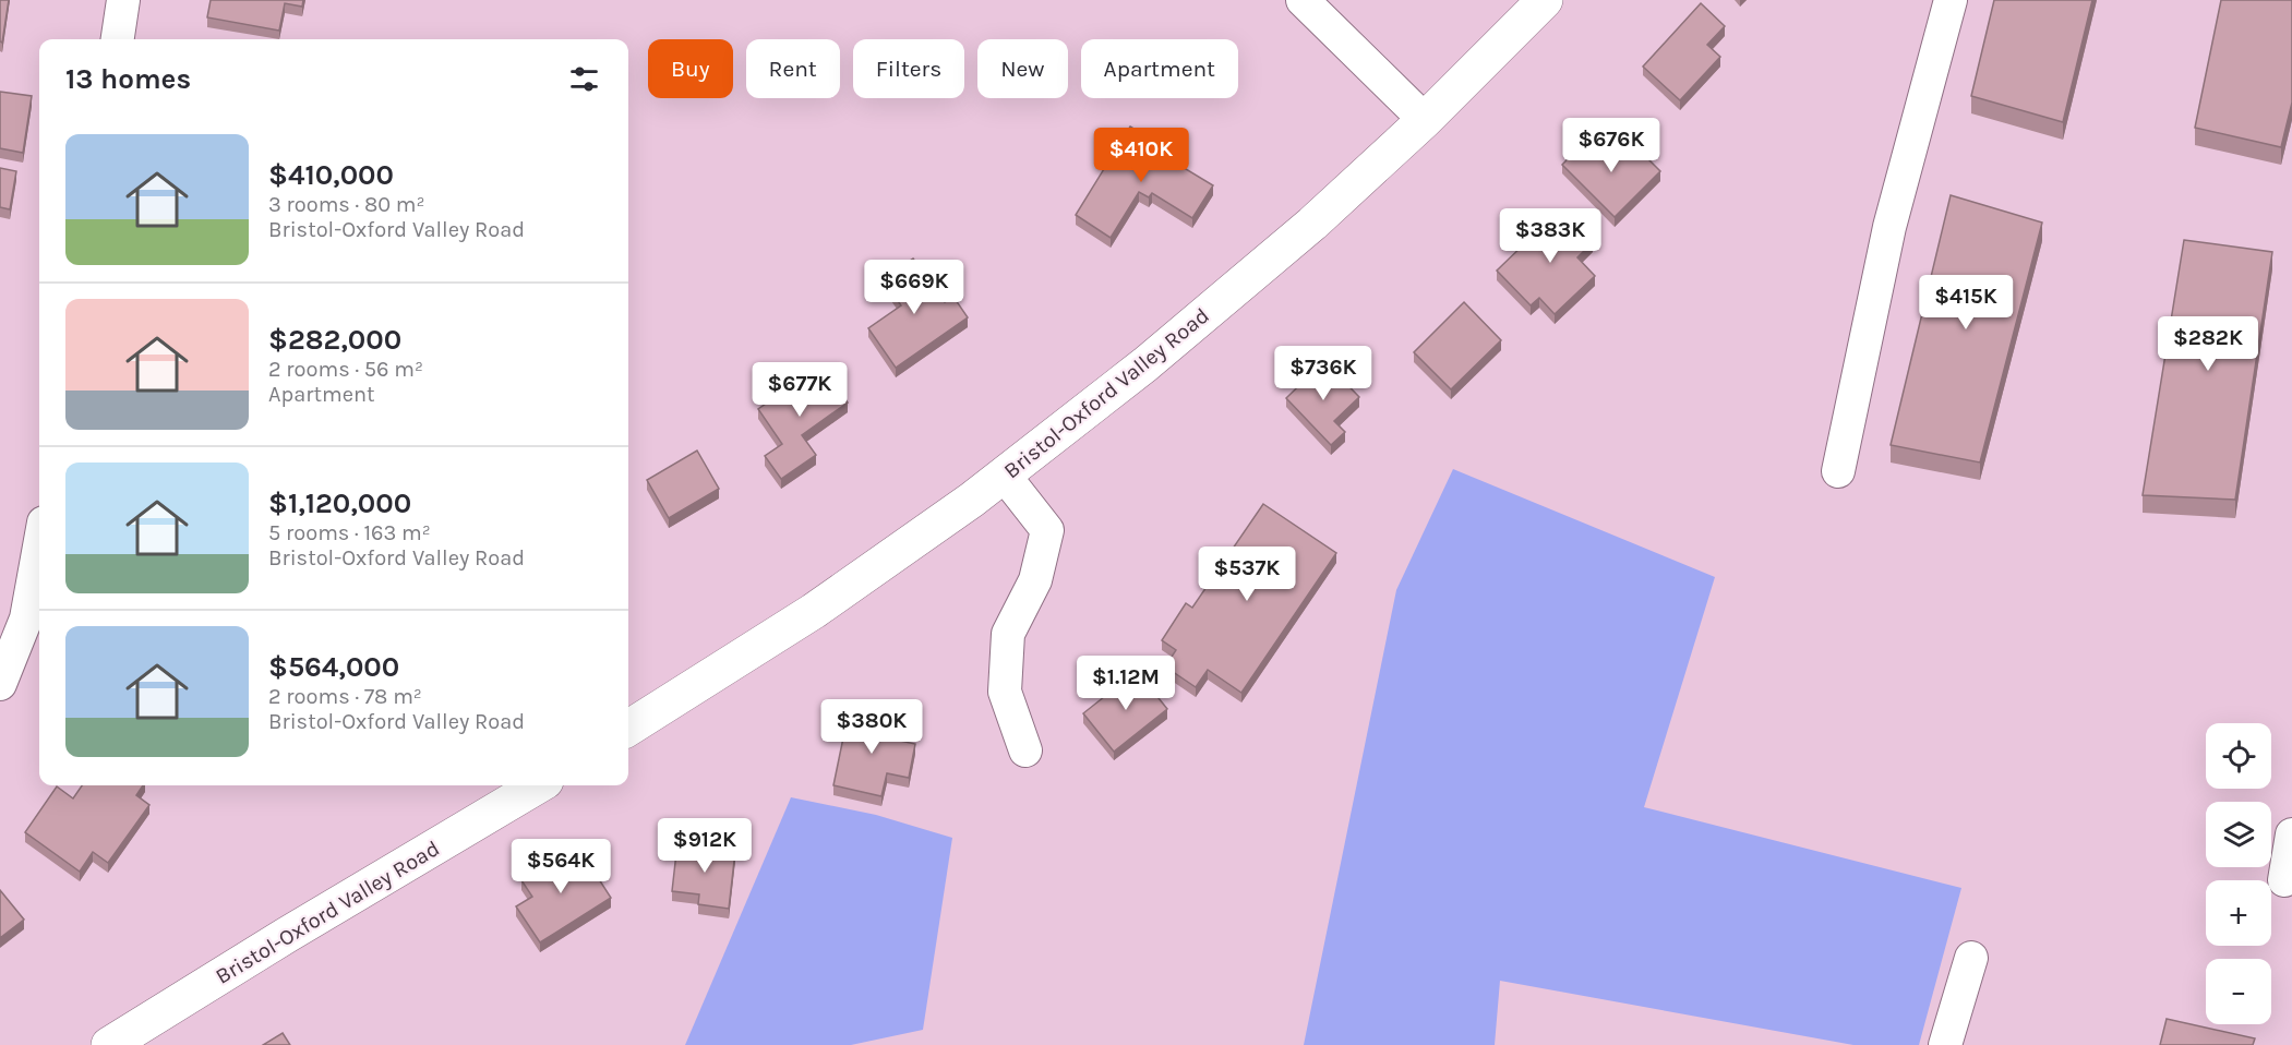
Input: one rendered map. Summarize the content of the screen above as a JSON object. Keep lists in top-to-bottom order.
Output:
{
  "streets": {
    "main road": ["Bristol-Oxford Valley Road"]
  },
  "page": {
    "chip": [
      "Buy",
      "Rent",
      "Filters",
      "New",
      "Apartment"
    ],
    "heading": "13 homes",
    "price": [
      "$676K",
      "$410K",
      "$383K",
      "$669K",
      "$415K",
      "$282K",
      "$736K",
      "$677K",
      "$537K",
      "$1.12M",
      "$380K",
      "$912K",
      "$564K"
    ],
    "list": [
      {
        "name": "$410,000",
        "note": "3 rooms · 80 m² · Bristol-Oxford Valley Road"
      },
      {
        "name": "$282,000",
        "note": "2 rooms · 56 m² · Apartment"
      },
      {
        "name": "$1,120,000",
        "note": "5 rooms · 163 m² · Bristol-Oxford Valley Road"
      },
      {
        "name": "$564,000",
        "note": "2 rooms · 78 m² · Bristol-Oxford Valley Road"
      }
    ],
    "map_buttons": ["+", "−"]
  }
}
